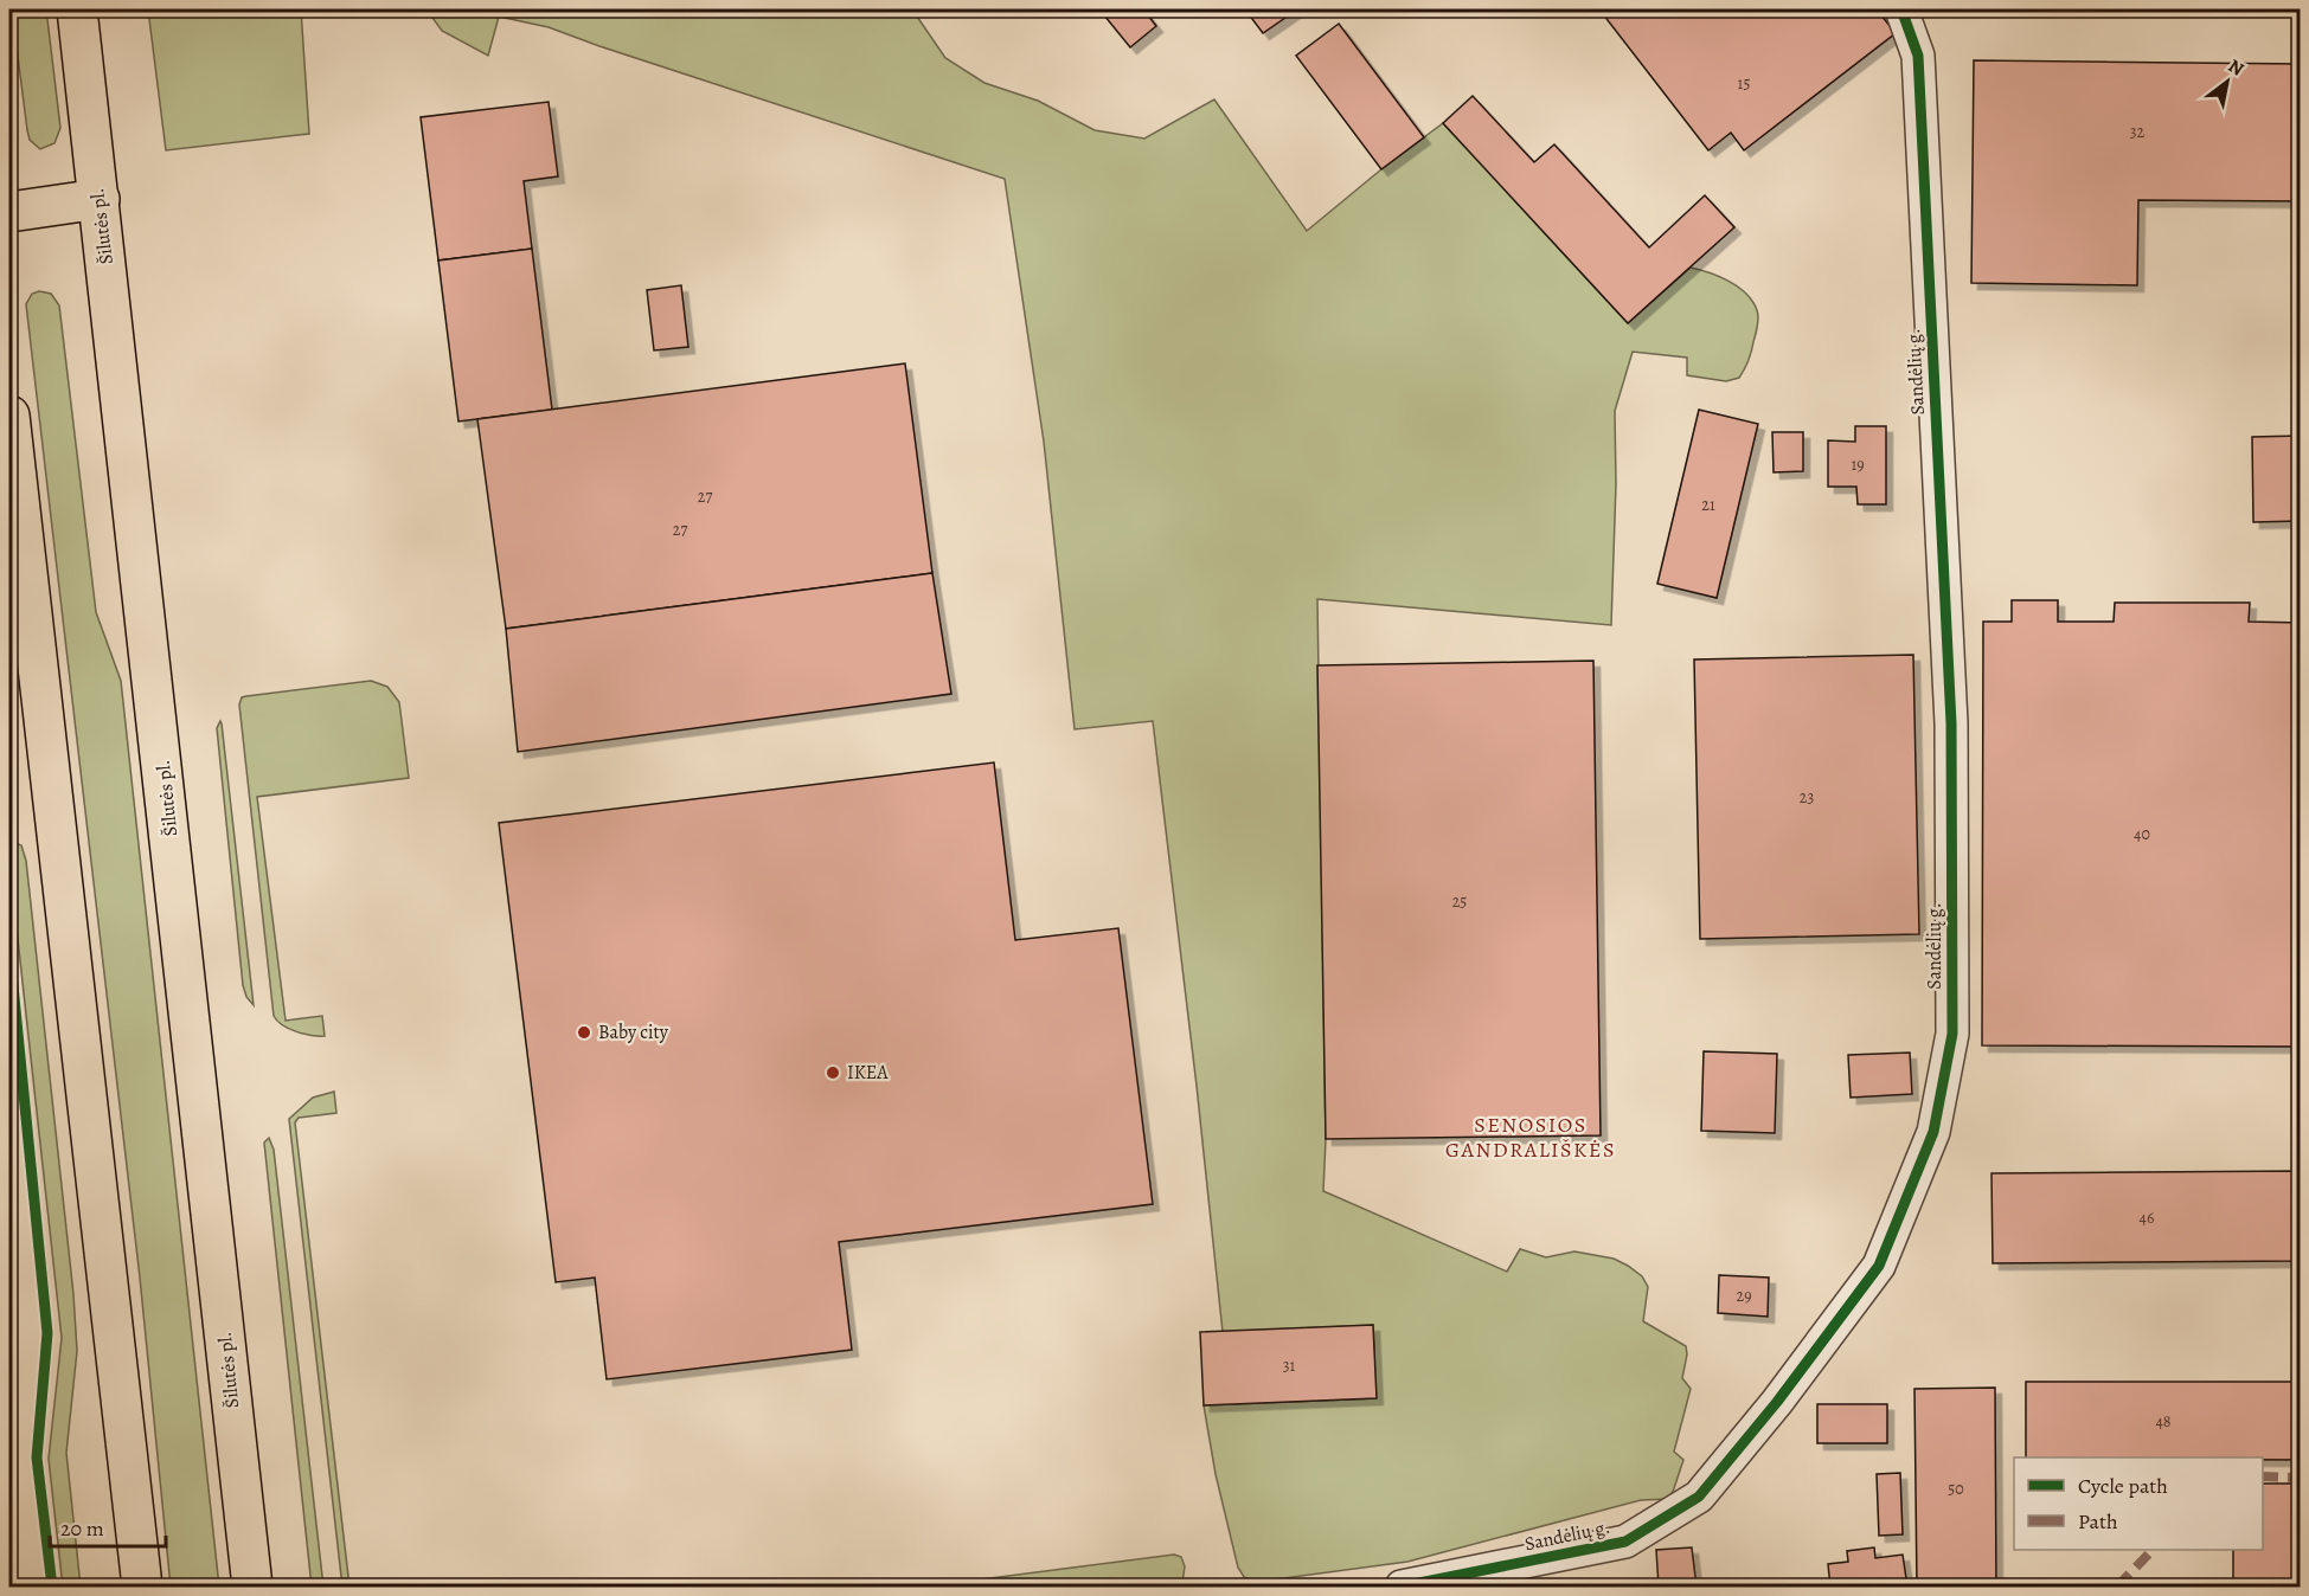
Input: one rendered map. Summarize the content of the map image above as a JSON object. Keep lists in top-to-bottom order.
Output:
{
  "streets": {
    "main road": ["Šilutės pl."],
    "street": ["Sandėlių g."]
  },
  "districts": ["SENOSIOS GANDRALIŠKĖS"],
  "places": ["Baby city", "IKEA"],
  "house_numbers": [
    "15",
    "32",
    "19",
    "27",
    "21",
    "27",
    "23",
    "40",
    "25",
    "46",
    "29",
    "31",
    "48",
    "50"
  ],
  "legend": ["Cycle path", "Path"],
  "scale_bar": "20 m",
  "north": "top right"
}
